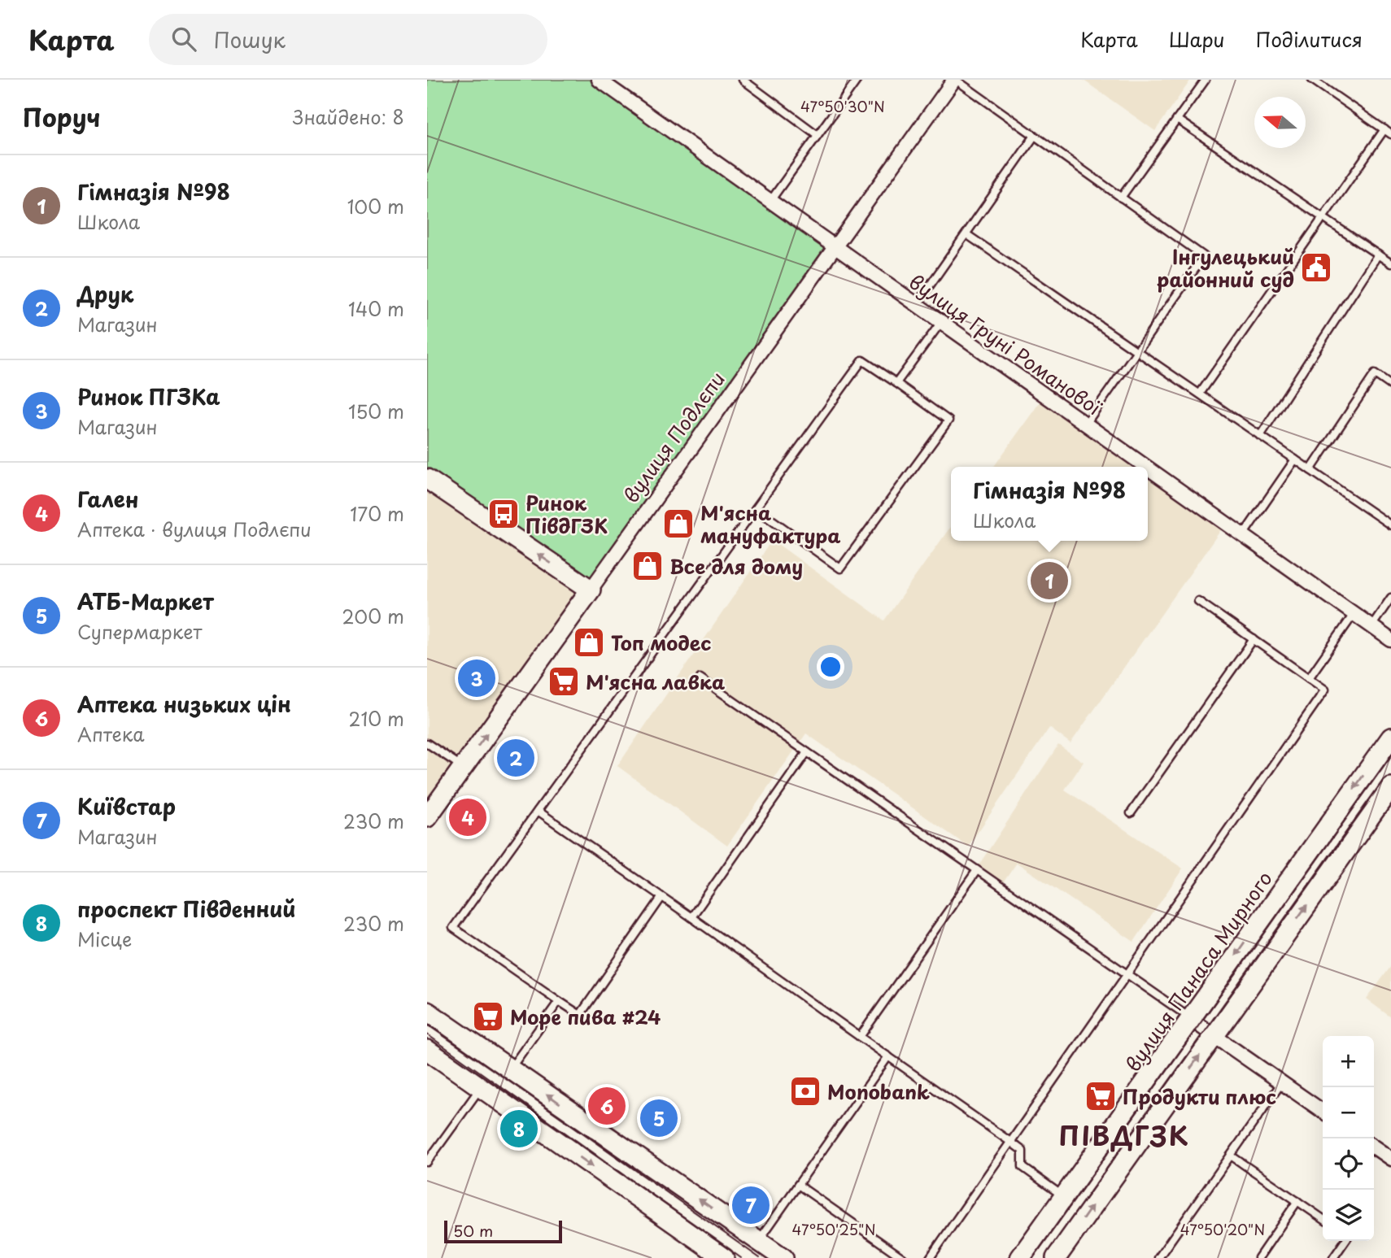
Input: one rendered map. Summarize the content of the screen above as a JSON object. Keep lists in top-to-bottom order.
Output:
{
  "streets": {
    "main road": ["вулиця Подлєпи", "вулиця Панаса Мирного"],
    "street": ["вулиця Груні Романової"]
  },
  "crossings": [
    ["вулиця Груні Романової", "вулиця Подлєпи"]
  ],
  "districts": ["ПІВДГЗК"],
  "places": {
    "public building": ["Інгулецький районний суд"],
    "bus stop": ["Ринок ПівдГЗК"],
    "shop": ["М'ясна мануфактура", "Все для дому", "Топ модес"],
    "supermarket": ["М'ясна лавка", "Море пива #24", "Продукти плюс"],
    "bank": ["Monobank"]
  },
  "scale_bar": "50 m",
  "north": "left",
  "page": {
    "header": "Карта",
    "search": "Пошук",
    "nav": ["Карта", "Шари", "Поділитися"],
    "heading": ["Поруч", "Знайдено: 8"],
    "list": [
      {
        "mark": "1",
        "name": "Гімназія №98",
        "note": "Школа",
        "value": "100 m"
      },
      {
        "mark": "2",
        "name": "Друк",
        "note": "Магазин",
        "value": "140 m"
      },
      {
        "mark": "3",
        "name": "Ринок ПГЗКа",
        "note": "Магазин",
        "value": "150 m"
      },
      {
        "mark": "4",
        "name": "Гален",
        "note": "Аптека · вулиця Подлєпи",
        "value": "170 m"
      },
      {
        "mark": "5",
        "name": "АТБ-Маркет",
        "note": "Супермаркет",
        "value": "200 m"
      },
      {
        "mark": "6",
        "name": "Аптека низьких цін",
        "note": "Аптека",
        "value": "210 m"
      },
      {
        "mark": "7",
        "name": "Київстар",
        "note": "Магазин",
        "value": "230 m"
      },
      {
        "mark": "8",
        "name": "проспект Південний",
        "note": "Місце",
        "value": "230 m"
      }
    ],
    "popup": ["Гімназія №98", "Школа"],
    "pins": [
      "1",
      "3",
      "2",
      "4",
      "6",
      "5",
      "8",
      "7"
    ],
    "map_buttons": ["+", "−"],
    "scale": "50 m"
  },
  "coordinates": ["47°50'30\"N", "47°50'25\"N", "47°50'20\"N"]
}
